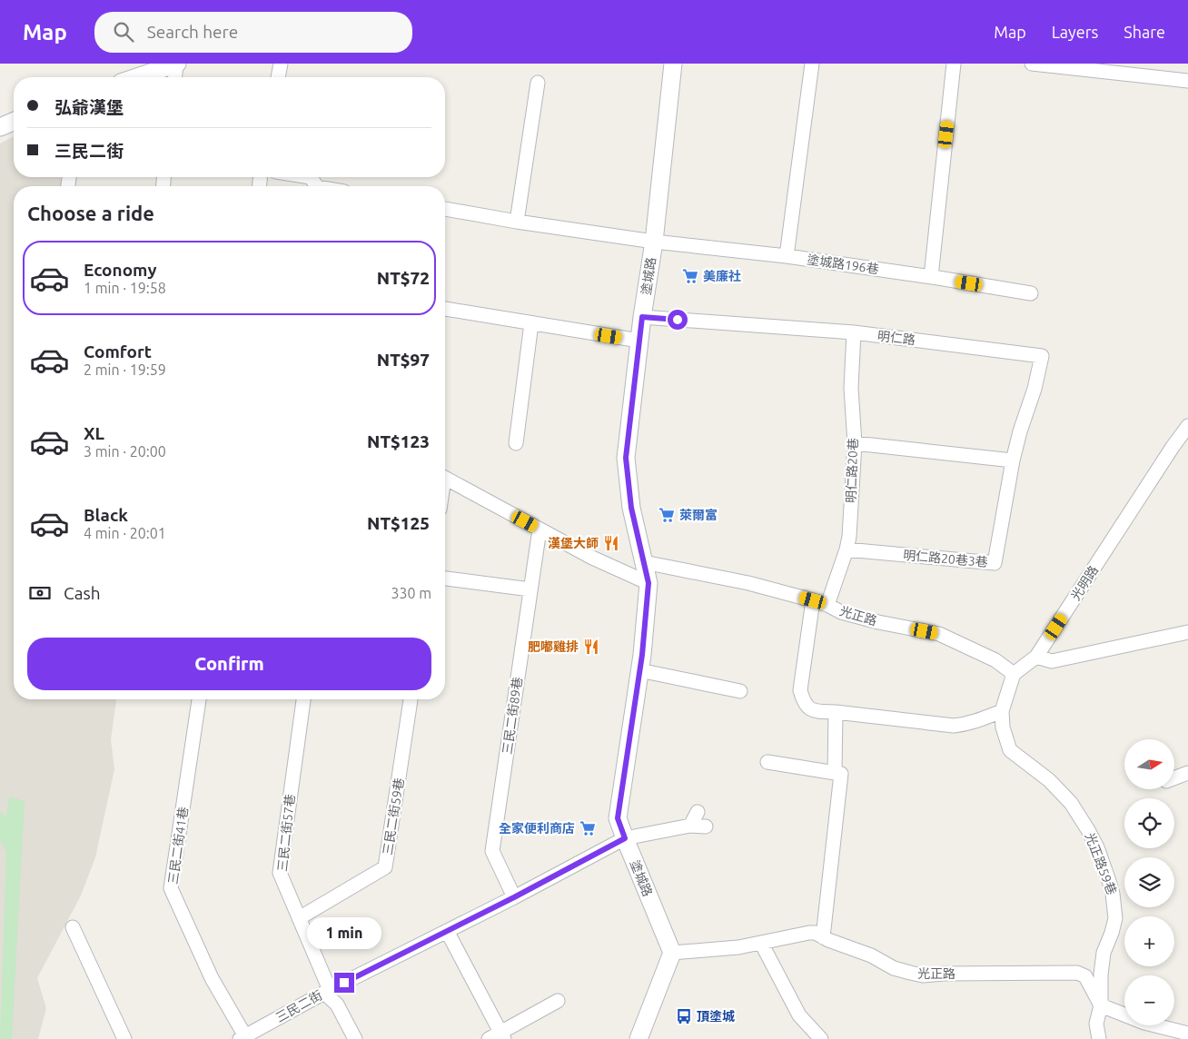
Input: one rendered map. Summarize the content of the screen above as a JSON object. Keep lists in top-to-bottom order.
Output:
{
  "streets": {
    "street": [
      "塗城路196巷",
      "塗城路",
      "明仁路",
      "明仁路20巷",
      "明仁路20巷3巷",
      "光明路",
      "光正路",
      "三民二街89巷",
      "三民二街59巷",
      "三民二街57巷",
      "三民二街41巷",
      "光正路59巷",
      "三民二街"
    ]
  },
  "crossings": [
    ["塗城路196巷", "塗城路"],
    ["塗城路", "明仁路"],
    ["塗城路", "光正路"],
    ["塗城路", "三民二街"],
    ["明仁路", "明仁路20巷"],
    ["明仁路", "明仁路20巷3巷"],
    ["明仁路20巷", "明仁路20巷3巷"],
    ["明仁路20巷", "光正路"],
    ["光正路", "光正路59巷"],
    ["三民二街89巷", "三民二街"],
    ["三民二街59巷", "三民二街57巷"],
    ["三民二街57巷", "三民二街"],
    ["三民二街41巷", "三民二街"]
  ],
  "places": {
    "supermarket": ["美廉社", "萊爾富", "全家便利商店"],
    "restaurant": ["漢堡大師", "肥嘟雞排"],
    "bus stop": ["頂塗城"]
  },
  "north": "right",
  "page": {
    "header": "Map",
    "search": "Search here",
    "nav": ["Map", "Layers", "Share"],
    "banner": ["弘爺漢堡", "三民二街"],
    "heading": "Choose a ride",
    "list": [
      {
        "name": "Economy",
        "note": "1 min · 19:58",
        "value": "NT$72"
      },
      {
        "name": "Comfort",
        "note": "2 min · 19:59",
        "value": "NT$97"
      },
      {
        "name": "XL",
        "note": "3 min · 20:00",
        "value": "NT$123"
      },
      {
        "name": "Black",
        "note": "4 min · 20:01",
        "value": "NT$125"
      }
    ],
    "pay": ["Cash", "330 m"],
    "buttons": "Confirm",
    "map_buttons": ["+", "−"],
    "bubble": "1 min"
  }
}
